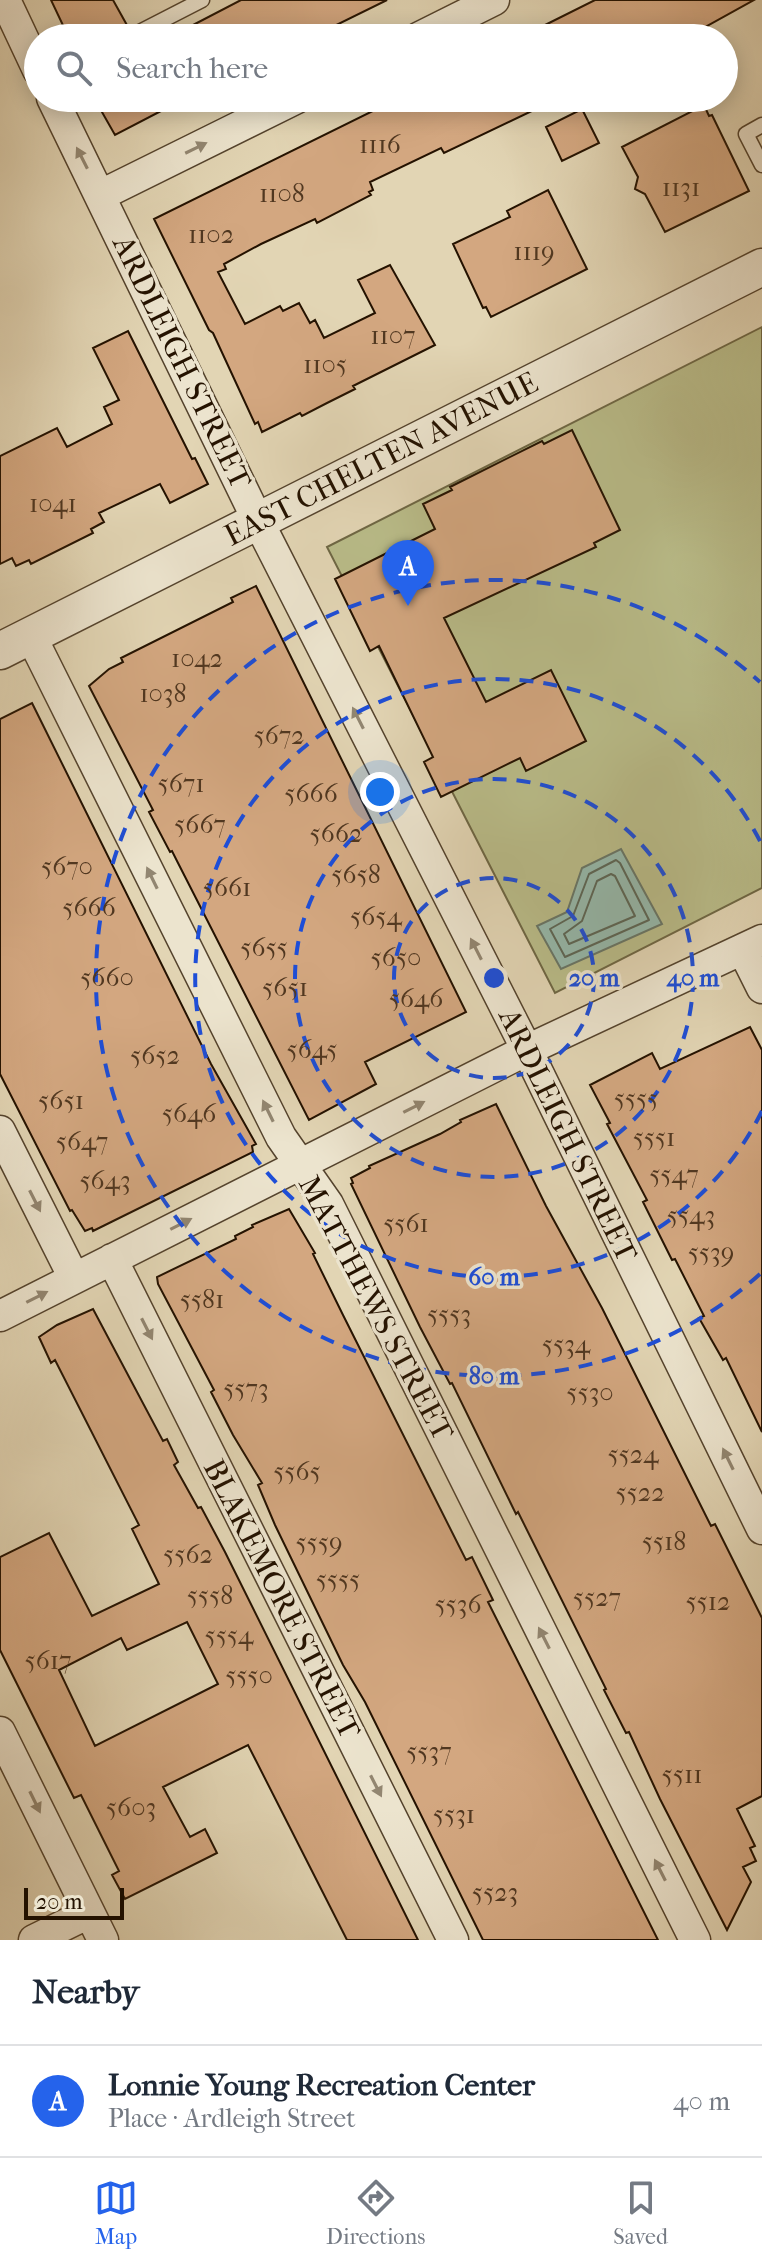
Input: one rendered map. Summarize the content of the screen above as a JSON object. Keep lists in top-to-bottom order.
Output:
{
  "streets": {
    "street": [
      "ARDLEIGH STREET",
      "EAST CHELTEN AVENUE",
      "MATTHEWS STREET",
      "BLAKEMORE STREET"
    ]
  },
  "crossings": [
    ["ARDLEIGH STREET", "EAST CHELTEN AVENUE"],
    ["EAST CHELTEN AVENUE", "MATTHEWS STREET"]
  ],
  "one_way": ["ARDLEIGH STREET", "MATTHEWS STREET", "BLAKEMORE STREET"],
  "house_numbers": [
    "1116",
    "1131",
    "1108",
    "1102",
    "1119",
    "1107",
    "1105",
    "1041",
    "1042",
    "1038",
    "5672",
    "5671",
    "5666",
    "5667",
    "5662",
    "5670",
    "5658",
    "5661",
    "5666",
    "5654",
    "5655",
    "5650",
    "5660",
    "5651",
    "5646",
    "5645",
    "5652",
    "5555",
    "5651",
    "5646",
    "5551",
    "5647",
    "5547",
    "5643",
    "5543",
    "5561",
    "5539",
    "5581",
    "5553",
    "5534",
    "5573",
    "5530",
    "5524",
    "5565",
    "5522",
    "5518",
    "5559",
    "5562",
    "5555",
    "5558",
    "5527",
    "5512",
    "5536",
    "5554",
    "5617",
    "5550",
    "5537",
    "5511",
    "5603",
    "5531",
    "5523"
  ],
  "scale_bar": "20 m",
  "page": {
    "search": "Search here",
    "pins": "A",
    "scale": "20 m",
    "heading": "Nearby",
    "list": [
      {
        "mark": "A",
        "name": "Lonnie Young Recreation Center",
        "note": "Place · Ardleigh Street",
        "value": "40 m"
      }
    ],
    "nav": ["Map", "Directions", "Saved"]
  },
  "rings": [
    "20 m",
    "40 m",
    "60 m",
    "80 m"
  ]
}
